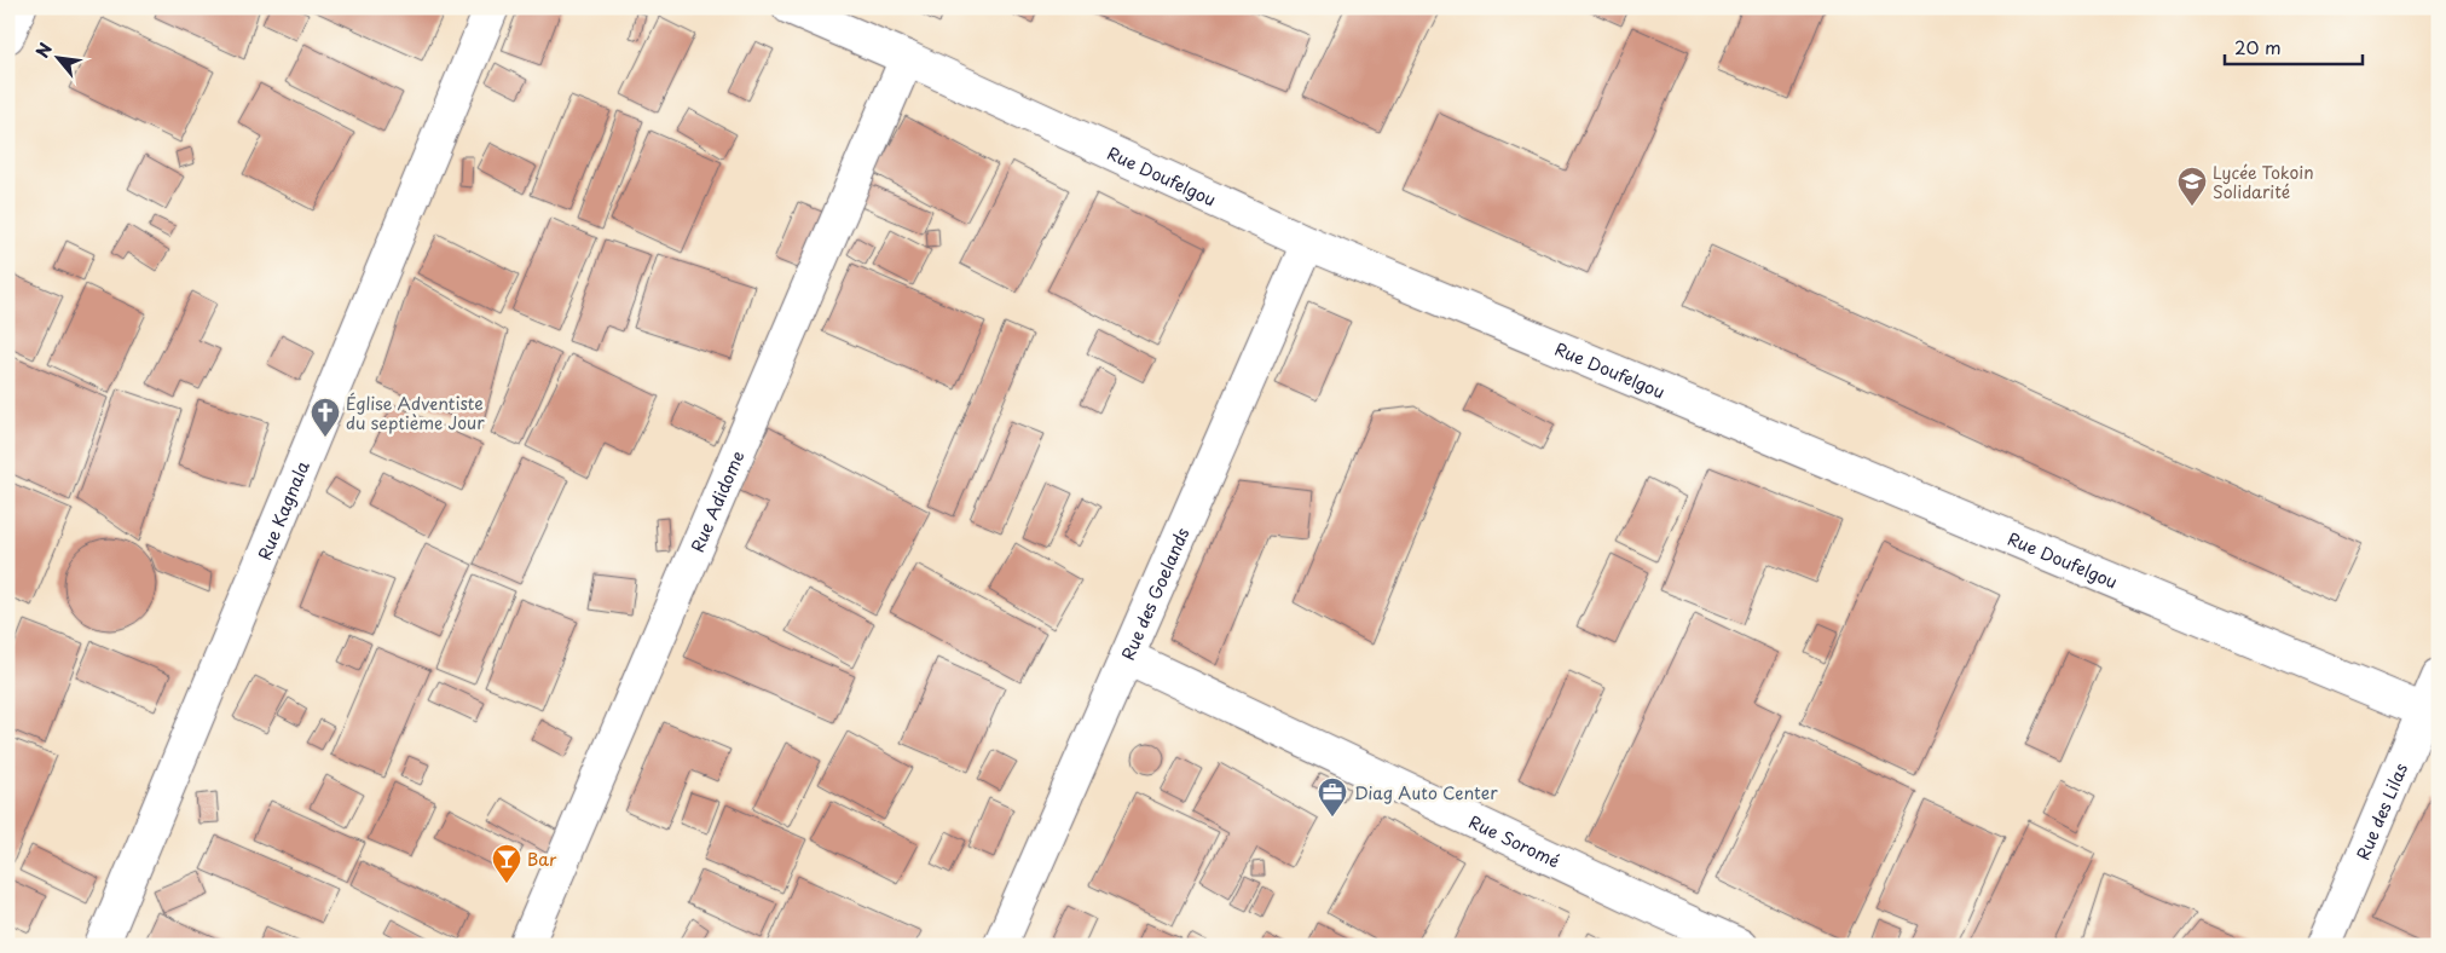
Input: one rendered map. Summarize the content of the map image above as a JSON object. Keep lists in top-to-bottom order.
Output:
{
  "streets": {
    "street": [
      "Rue Doufelgou",
      "Rue Adidome",
      "Rue Kagnala",
      "Rue des Goelands",
      "Rue des Lilas",
      "Rue Soromé"
    ]
  },
  "crossings": [
    ["Rue Doufelgou", "Rue Adidome"],
    ["Rue Doufelgou", "Rue des Goelands"],
    ["Rue Doufelgou", "Rue des Lilas"],
    ["Rue des Goelands", "Rue Soromé"]
  ],
  "places": {
    "school or university": ["Lycée Tokoin Solidarité"],
    "church": ["Église Adventiste du septième Jour"],
    "office": ["Diag Auto Center"],
    "bar": ["Bar"]
  },
  "scale_bar": "20 m",
  "north": "top left"
}
